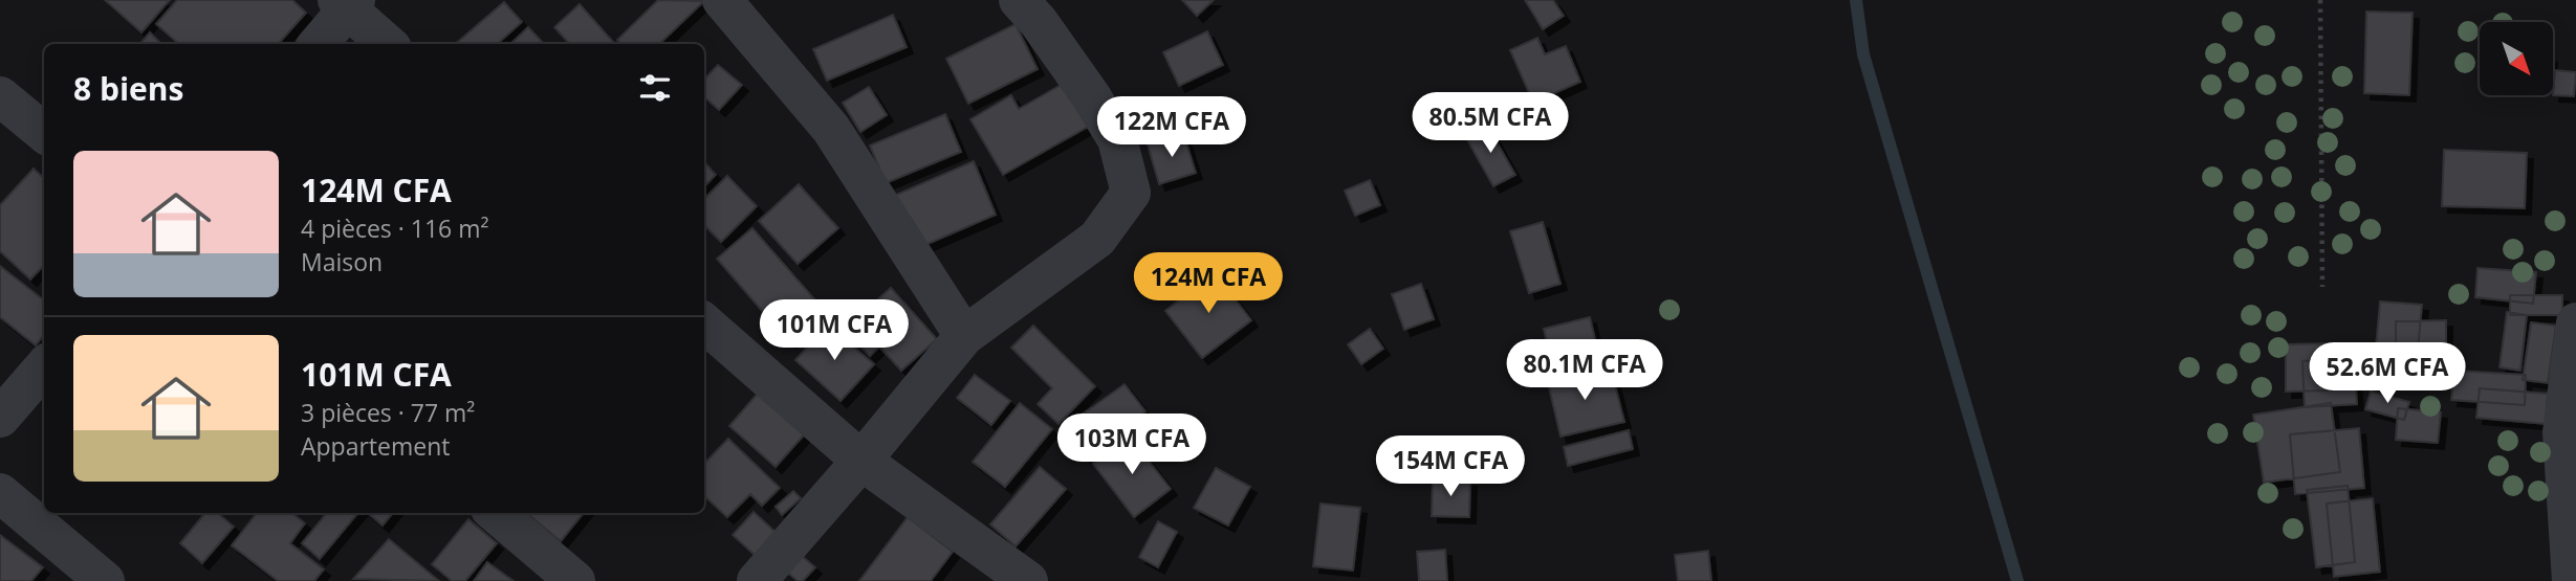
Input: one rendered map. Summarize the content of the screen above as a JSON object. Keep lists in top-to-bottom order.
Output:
{
  "north": "bottom right",
  "page": {
    "heading": "8 biens",
    "price": [
      "80.5M CFA",
      "122M CFA",
      "124M CFA",
      "101M CFA",
      "80.1M CFA",
      "52.6M CFA",
      "103M CFA",
      "154M CFA"
    ],
    "list": [
      {
        "name": "124M CFA",
        "note": "4 pièces · 116 m² · Maison"
      },
      {
        "name": "101M CFA",
        "note": "3 pièces · 77 m² · Appartement"
      }
    ]
  }
}
